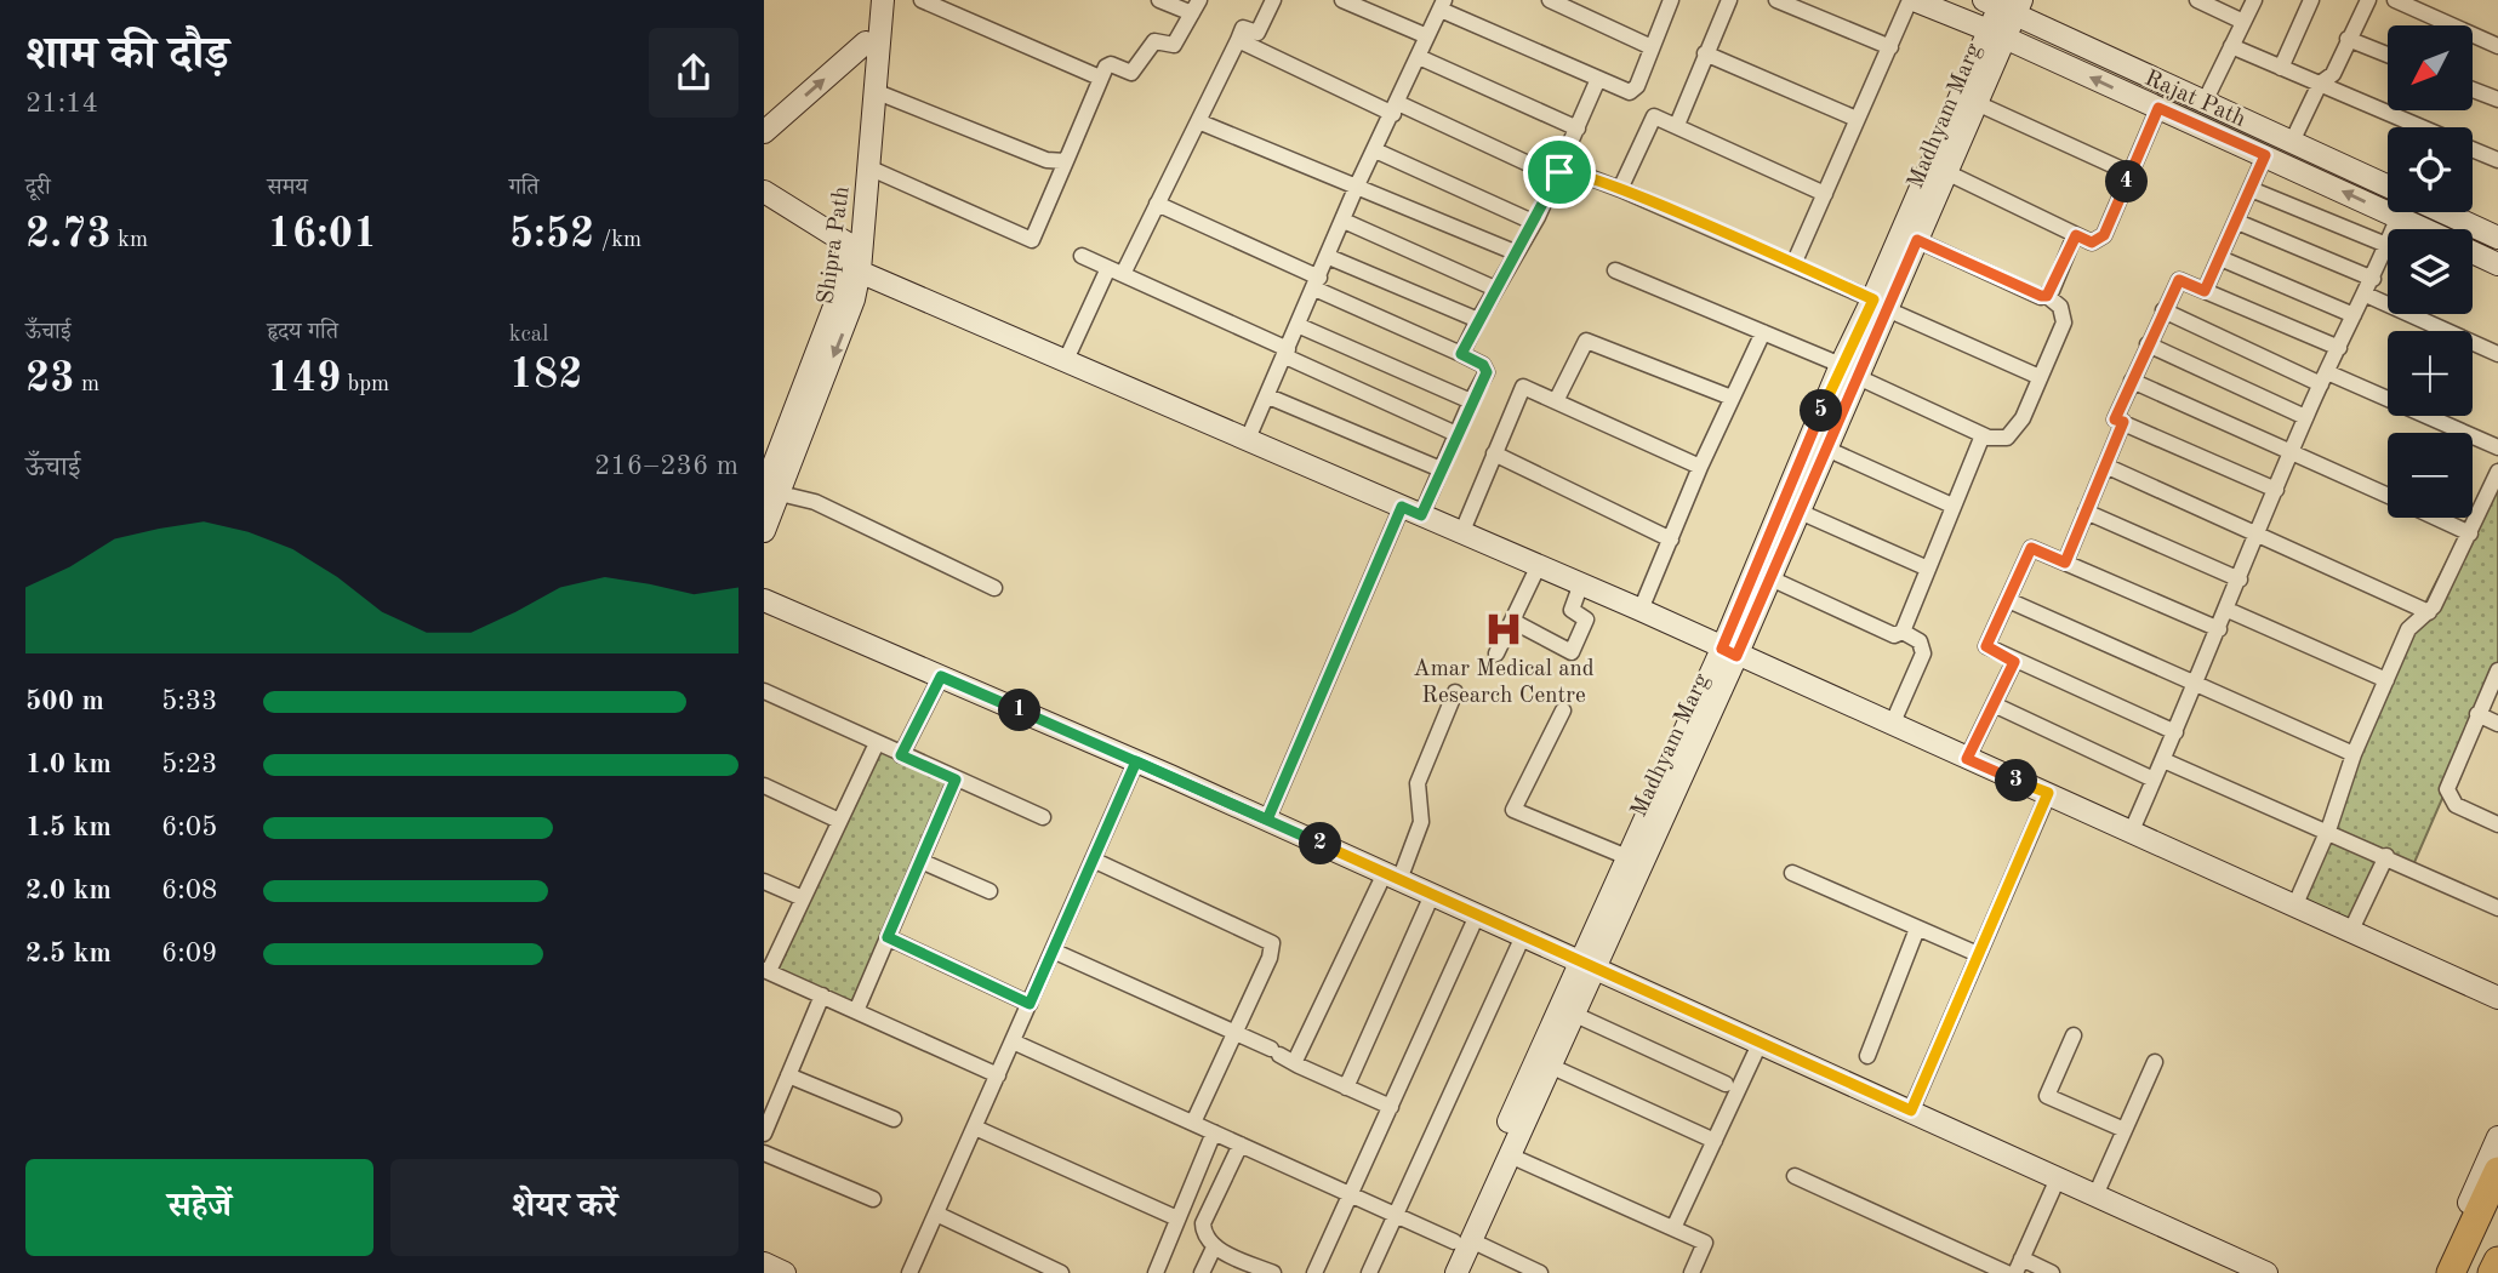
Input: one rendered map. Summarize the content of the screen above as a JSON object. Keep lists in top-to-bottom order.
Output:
{
  "streets": {
    "street": ["Rajat Path", "Madhyam Marg", "Shipra Path"]
  },
  "crossings": [
    ["Rajat Path", "Madhyam Marg"]
  ],
  "places": {
    "hospital": ["Amar Medical and Research Centre"]
  },
  "north": "bottom left",
  "page": {
    "heading": ["शाम की दौड़", "21:14"],
    "map_buttons": ["+", "−"],
    "stats": [
      ["दूरी", "2.73 km"],
      ["समय", "16:01"],
      ["गति", "5:52 /km"],
      ["ऊँचाई", "23 m"],
      ["हृदय गति", "149 bpm"],
      ["kcal", "182"]
    ],
    "pins": [
      "4",
      "5",
      "1",
      "3",
      "2"
    ],
    "chart": ["ऊँचाई", "216–236 m"],
    "list": [
      {
        "name": "500 m",
        "note": "5:33"
      },
      {
        "name": "1.0 km",
        "note": "5:23"
      },
      {
        "name": "1.5 km",
        "note": "6:05"
      },
      {
        "name": "2.0 km",
        "note": "6:08"
      },
      {
        "name": "2.5 km",
        "note": "6:09"
      }
    ],
    "buttons": ["सहेजें", "शेयर करें"]
  }
}
